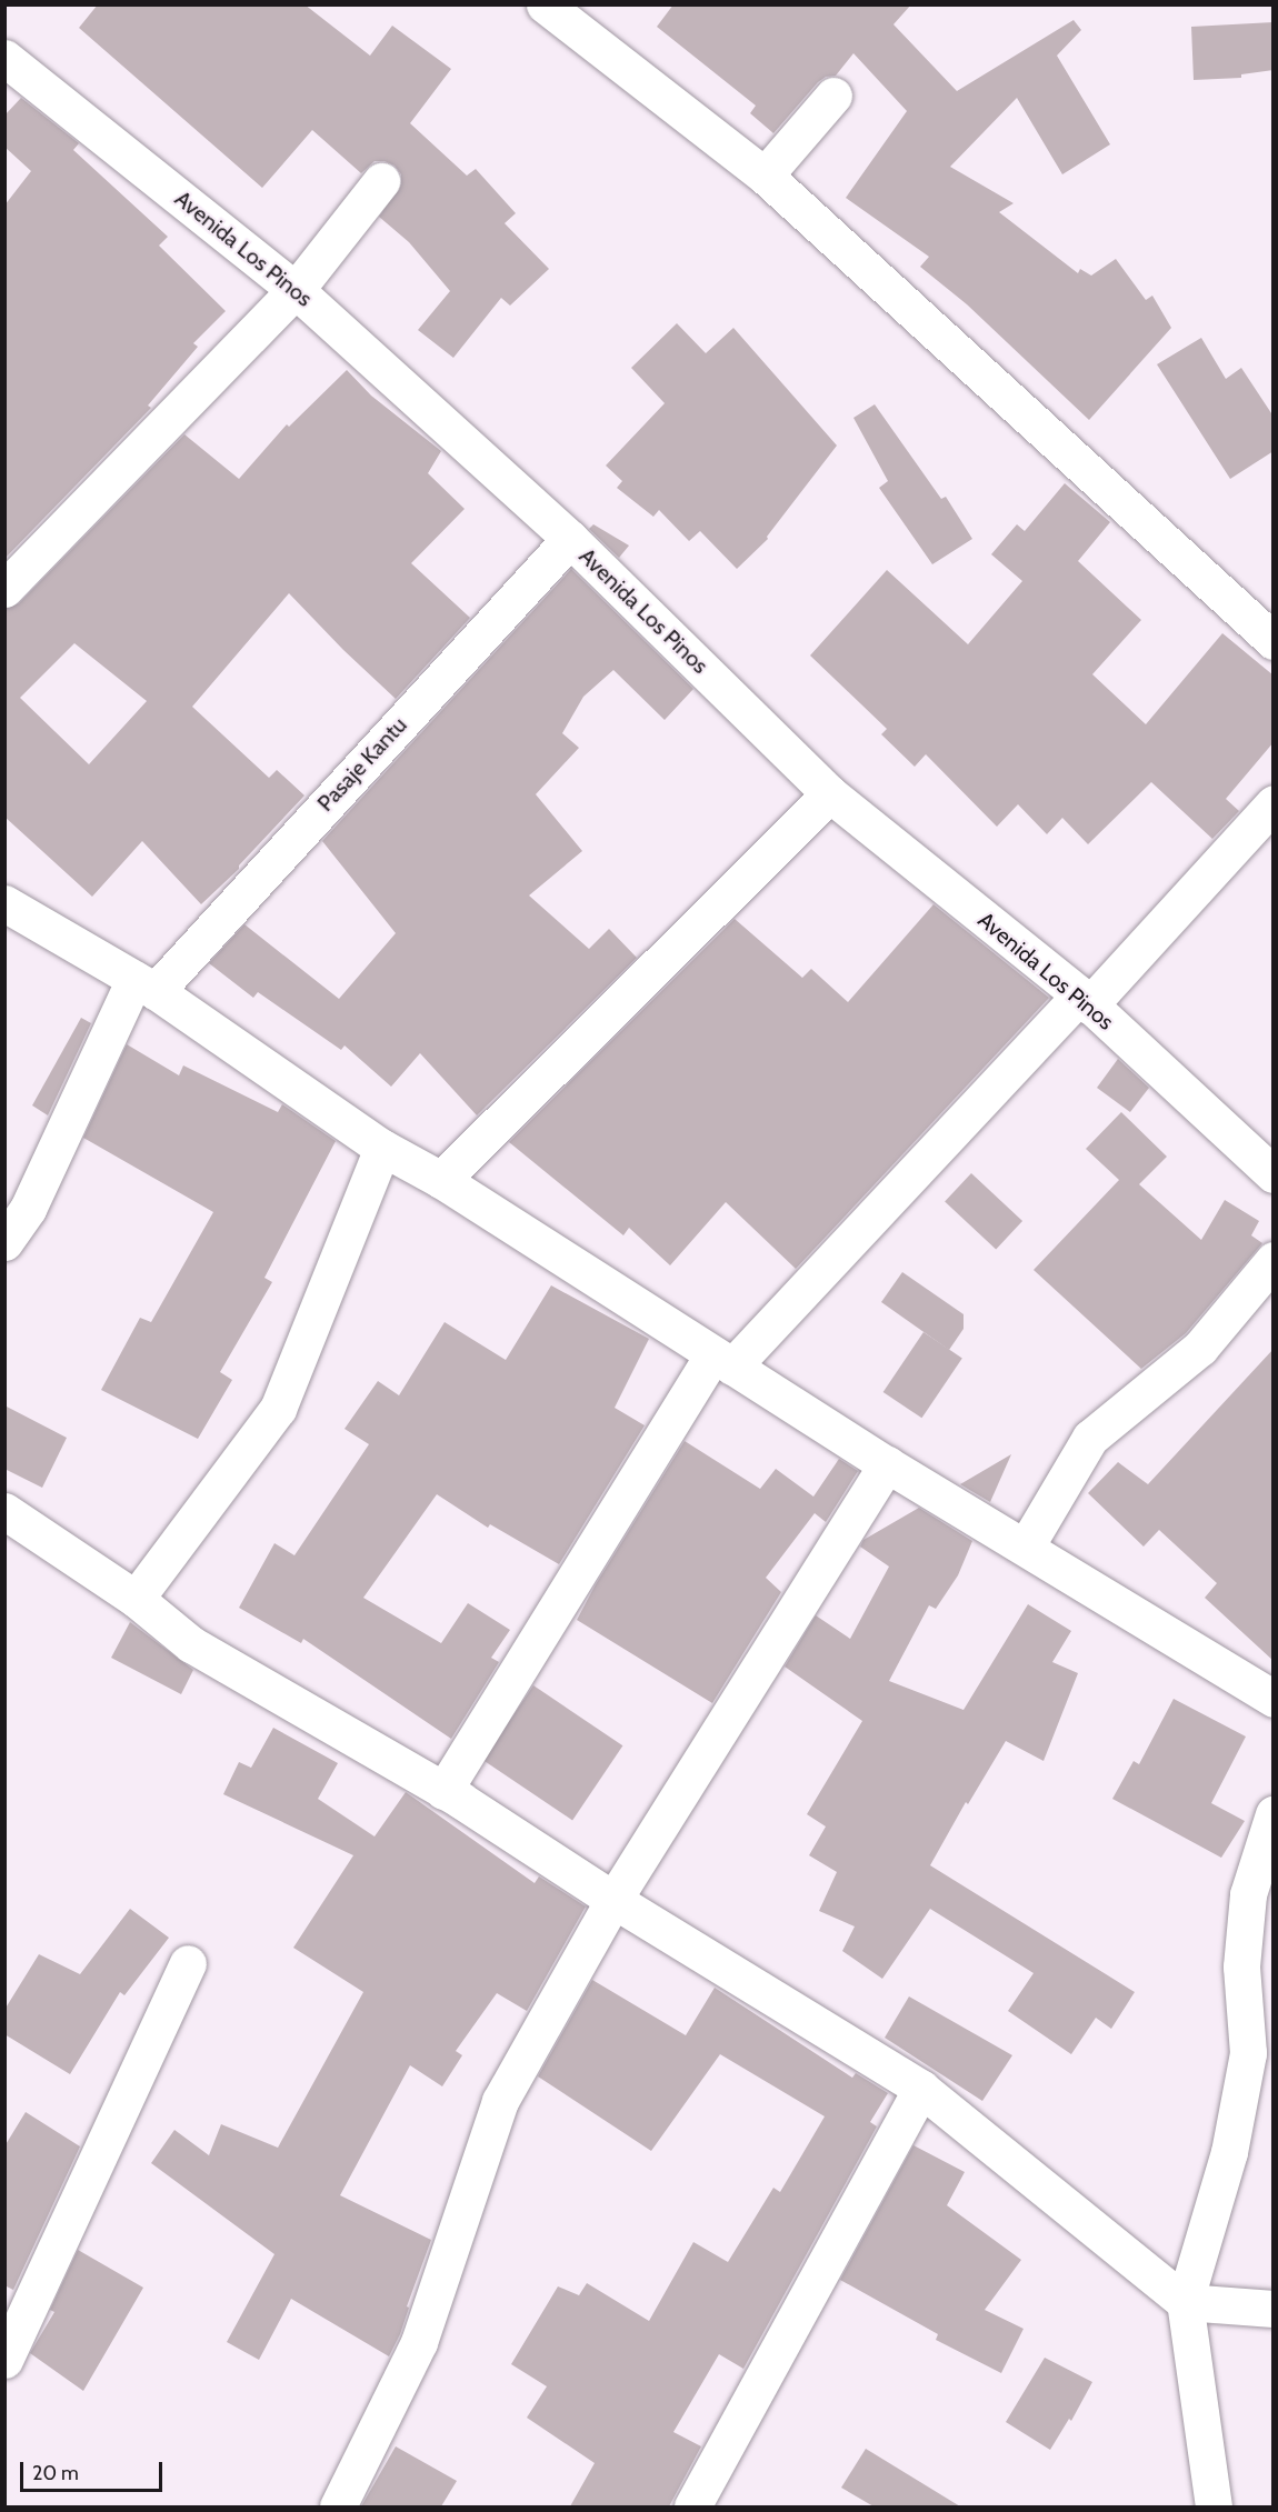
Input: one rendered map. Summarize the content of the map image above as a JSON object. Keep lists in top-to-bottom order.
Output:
{
  "streets": {
    "street": ["Avenida Los Pinos", "Pasaje Kantu"]
  },
  "crossings": [
    ["Avenida Los Pinos", "Pasaje Kantu"]
  ],
  "scale_bar": "20 m"
}
